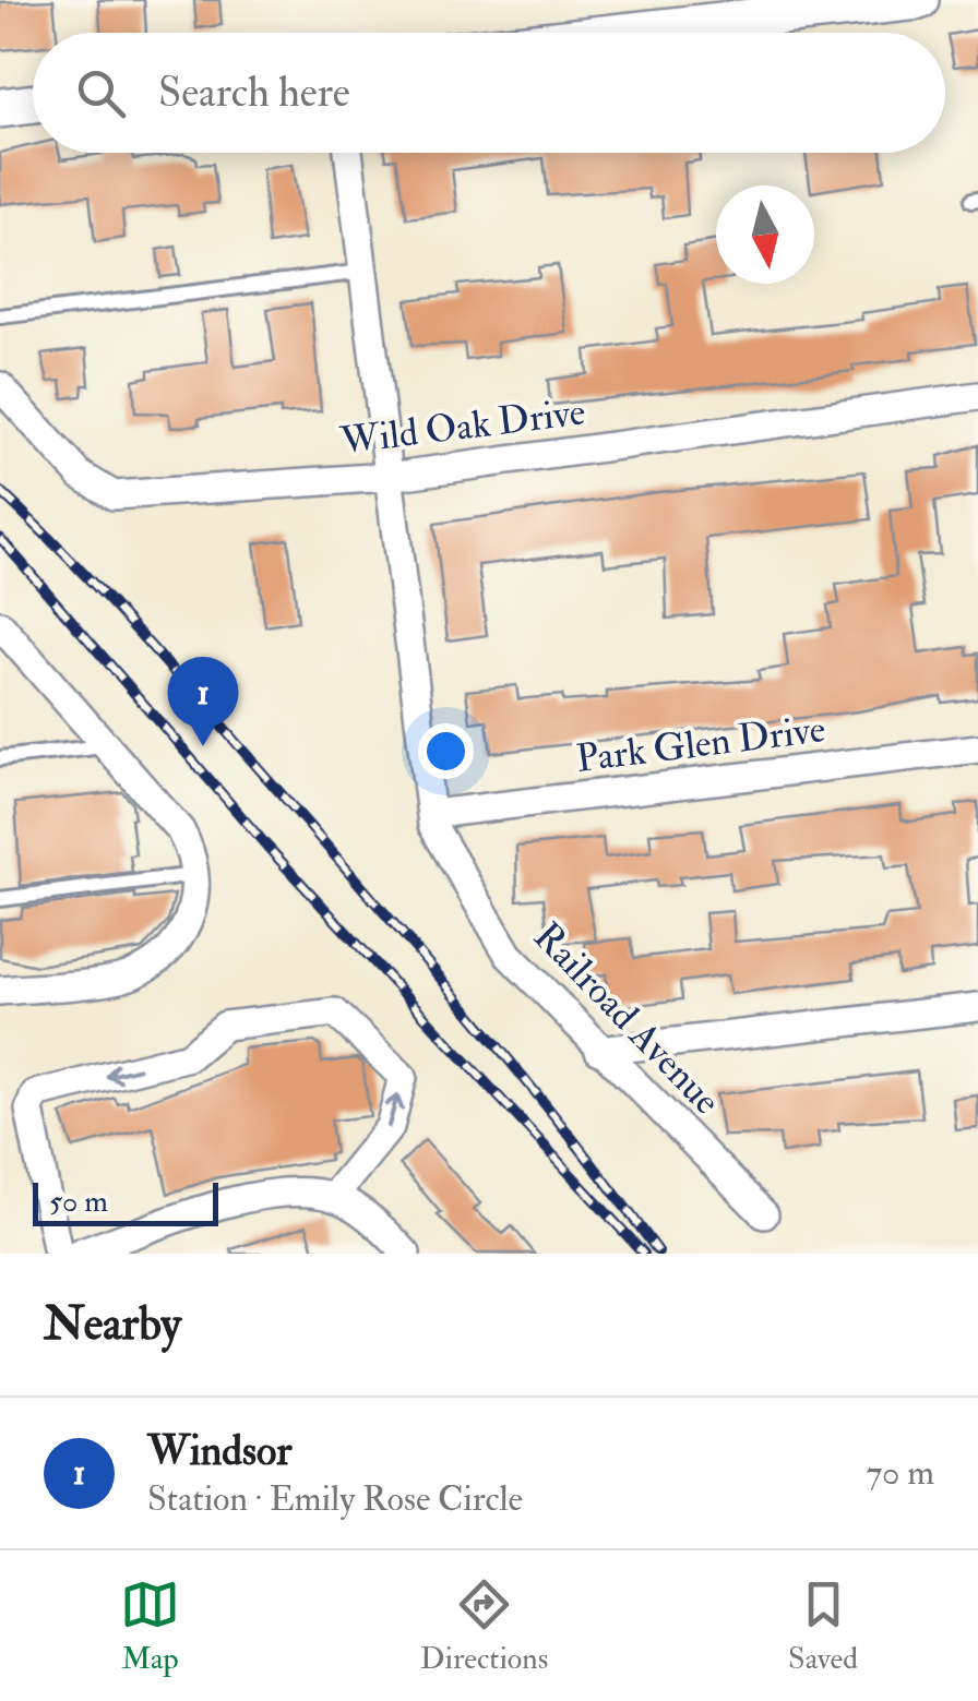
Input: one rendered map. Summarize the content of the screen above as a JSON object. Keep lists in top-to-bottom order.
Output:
{
  "streets": {
    "street": ["Wild Oak Drive", "Park Glen Drive", "Railroad Avenue"]
  },
  "crossings": [
    ["Wild Oak Drive", "Railroad Avenue"],
    ["Park Glen Drive", "Railroad Avenue"]
  ],
  "scale_bar": "50 m",
  "north": "bottom",
  "page": {
    "search": "Search here",
    "pins": "1",
    "scale": "50 m",
    "heading": "Nearby",
    "list": [
      {
        "mark": "1",
        "name": "Windsor",
        "note": "Station · Emily Rose Circle",
        "value": "70 m"
      }
    ],
    "nav": ["Map", "Directions", "Saved"]
  }
}
